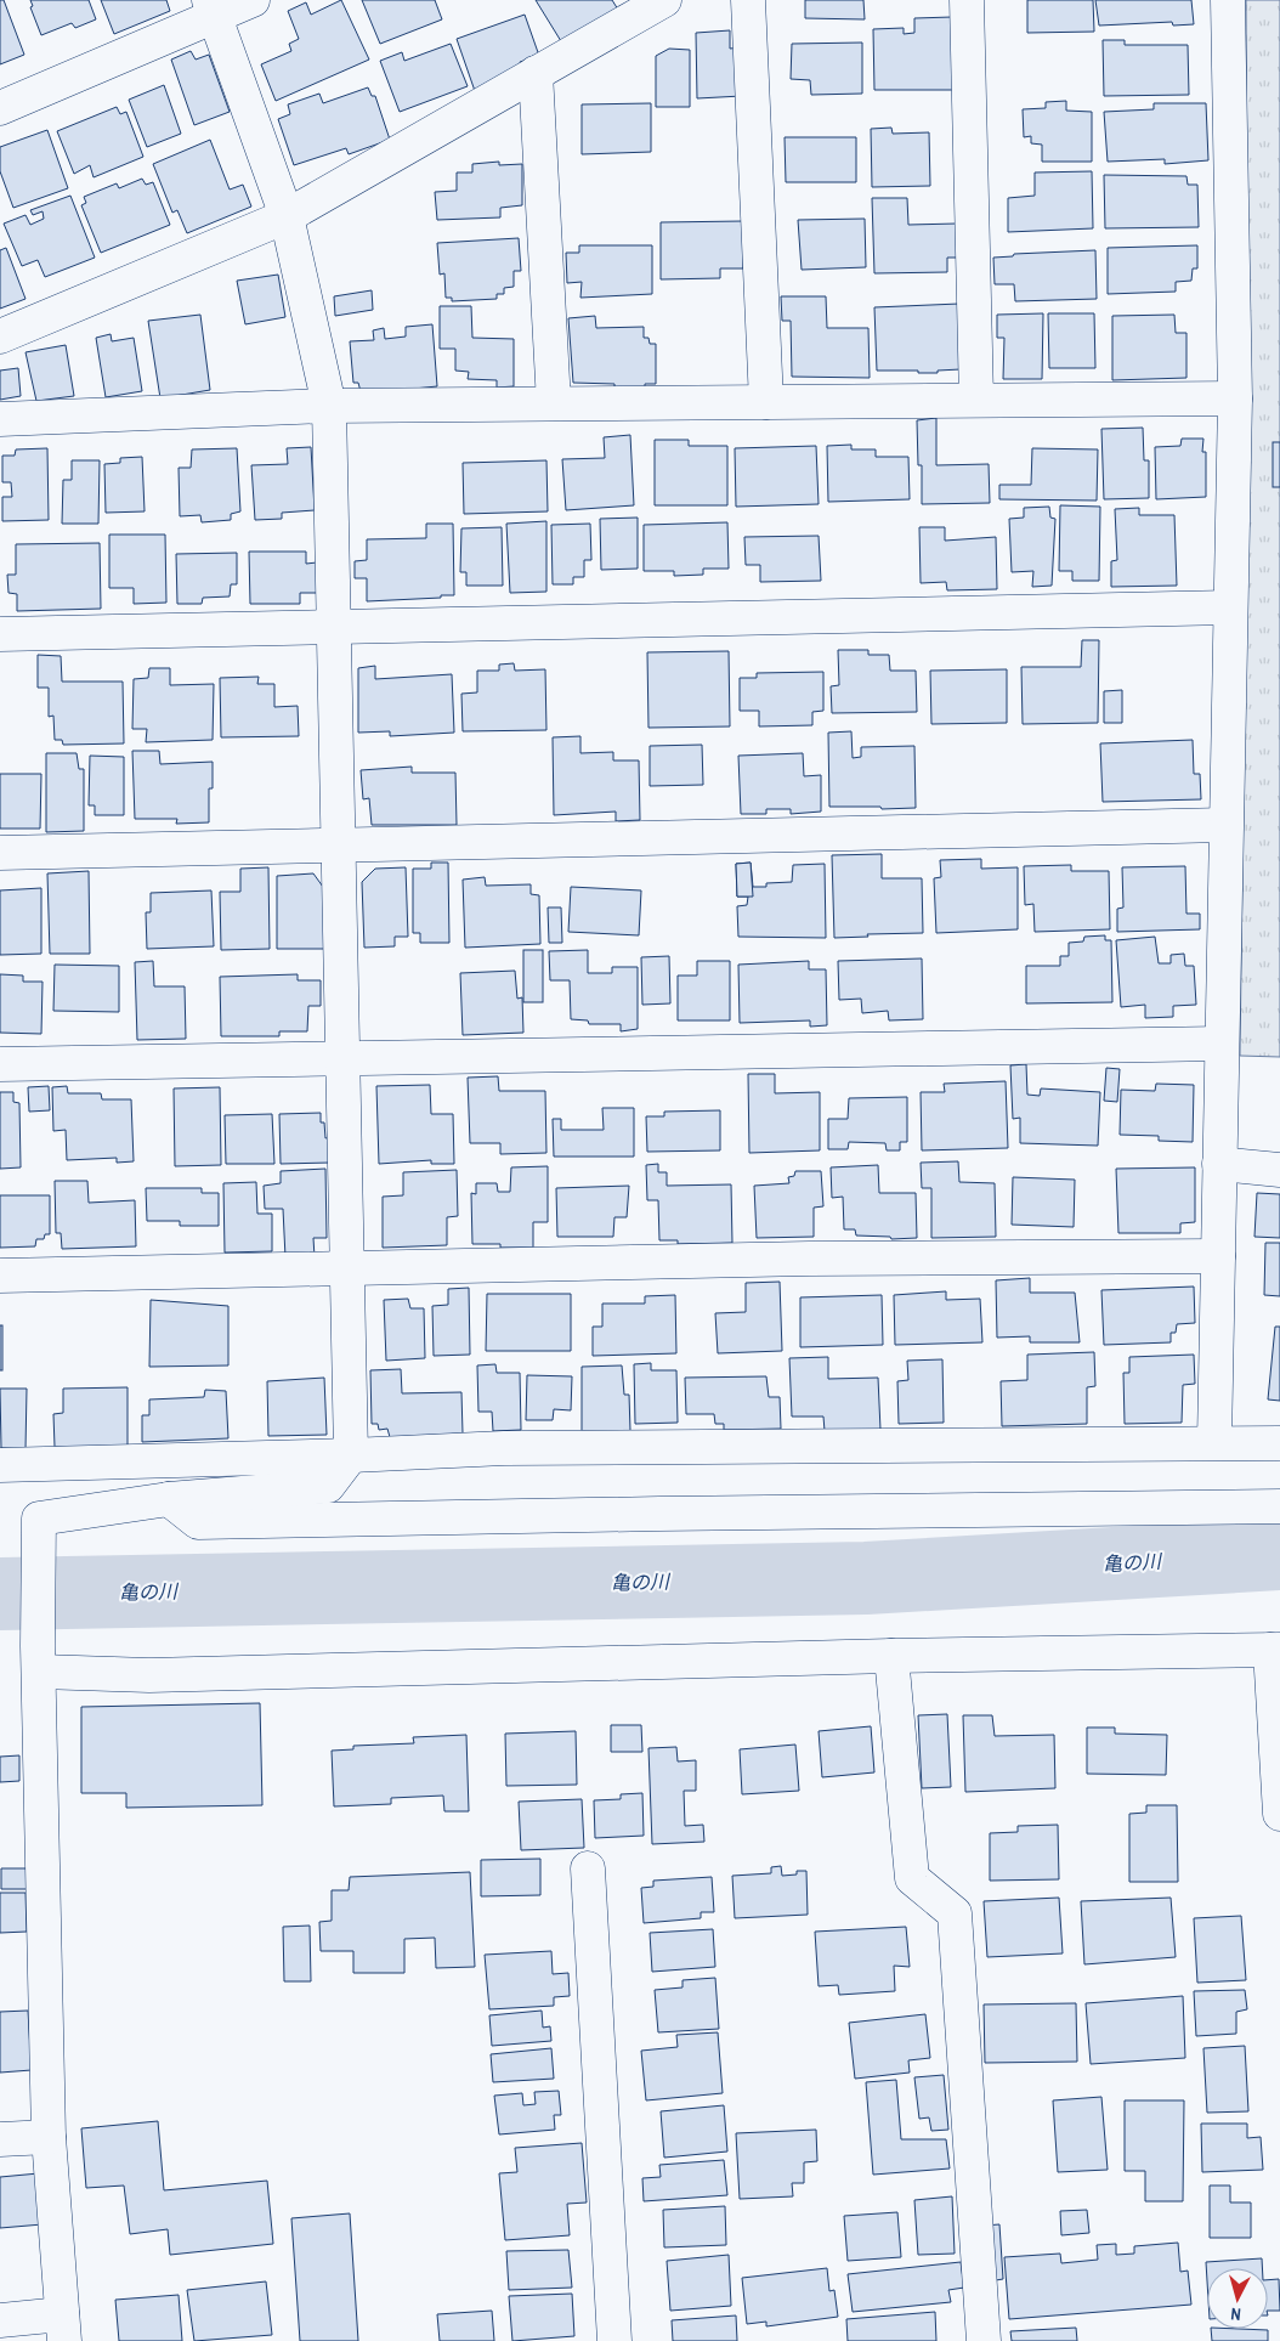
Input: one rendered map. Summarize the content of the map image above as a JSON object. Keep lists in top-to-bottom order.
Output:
{
  "water": ["亀の川"],
  "north": "bottom"
}
